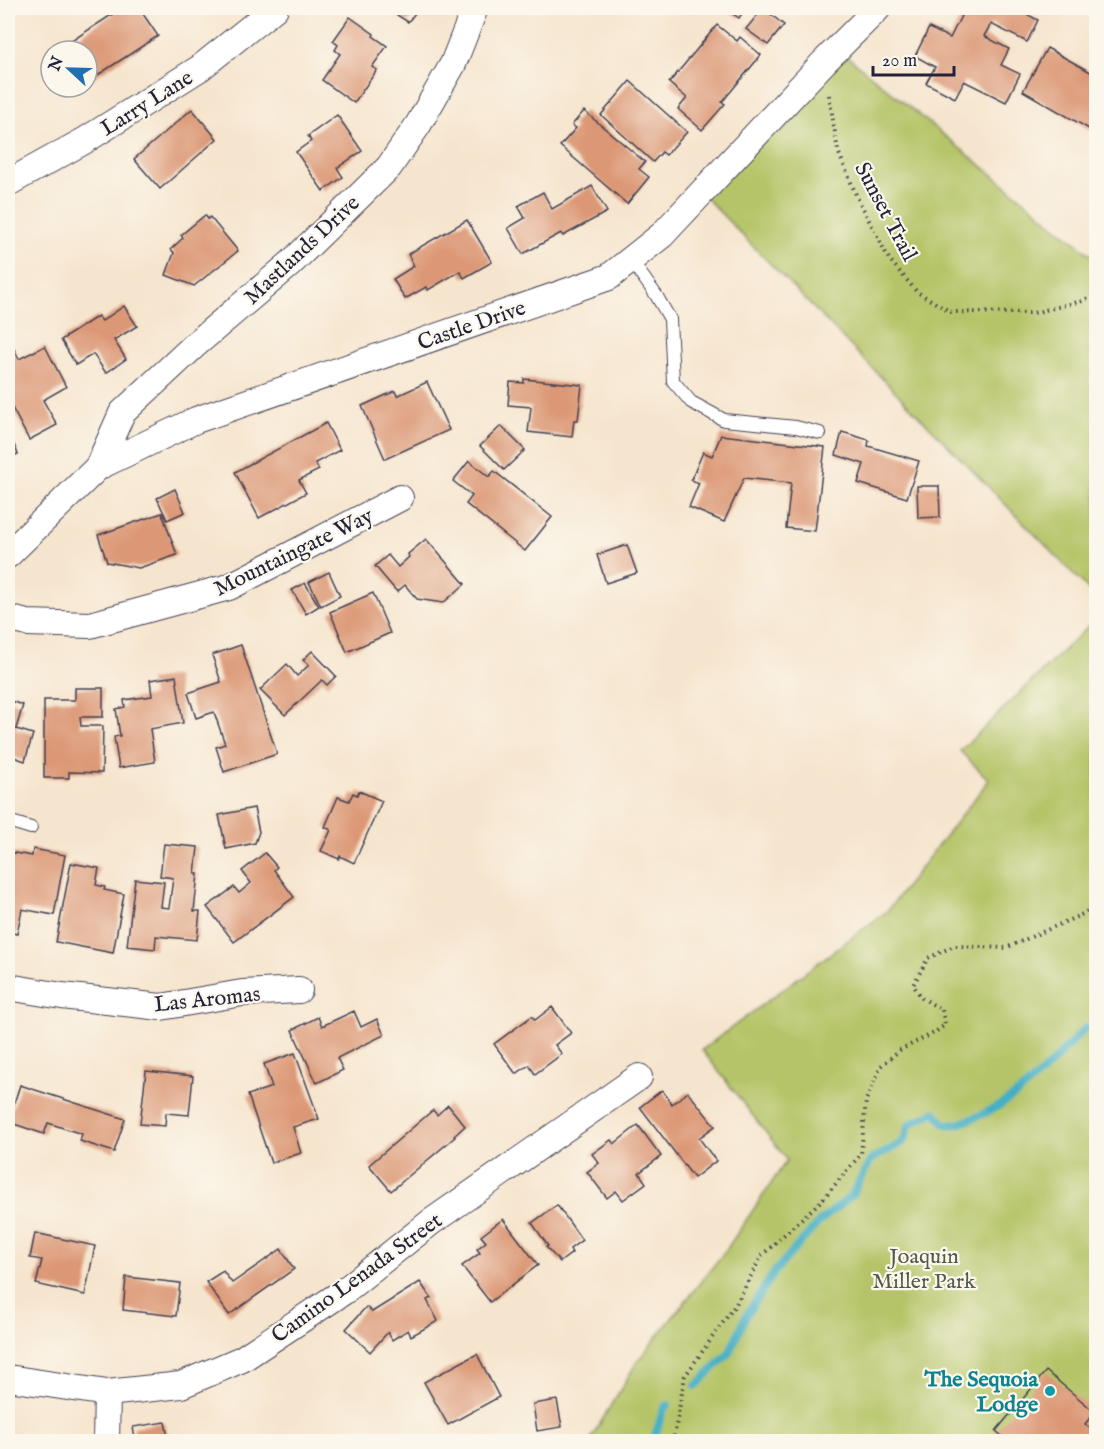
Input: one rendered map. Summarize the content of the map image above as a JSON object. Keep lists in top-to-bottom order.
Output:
{
  "streets": {
    "street": [
      "Larry Lane",
      "Mastlands Drive",
      "Castle Drive",
      "Mountaingate Way",
      "Las Aromas",
      "Camino Lenada Street"
    ],
    "path": ["Sunset Trail"]
  },
  "crossings": [
    ["Sunset Trail", "Castle Drive"],
    ["Mastlands Drive", "Castle Drive"]
  ],
  "parks": ["Joaquin Miller Park"],
  "places": ["The Sequoia Lodge"],
  "scale_bar": "20 m",
  "north": "left"
}
